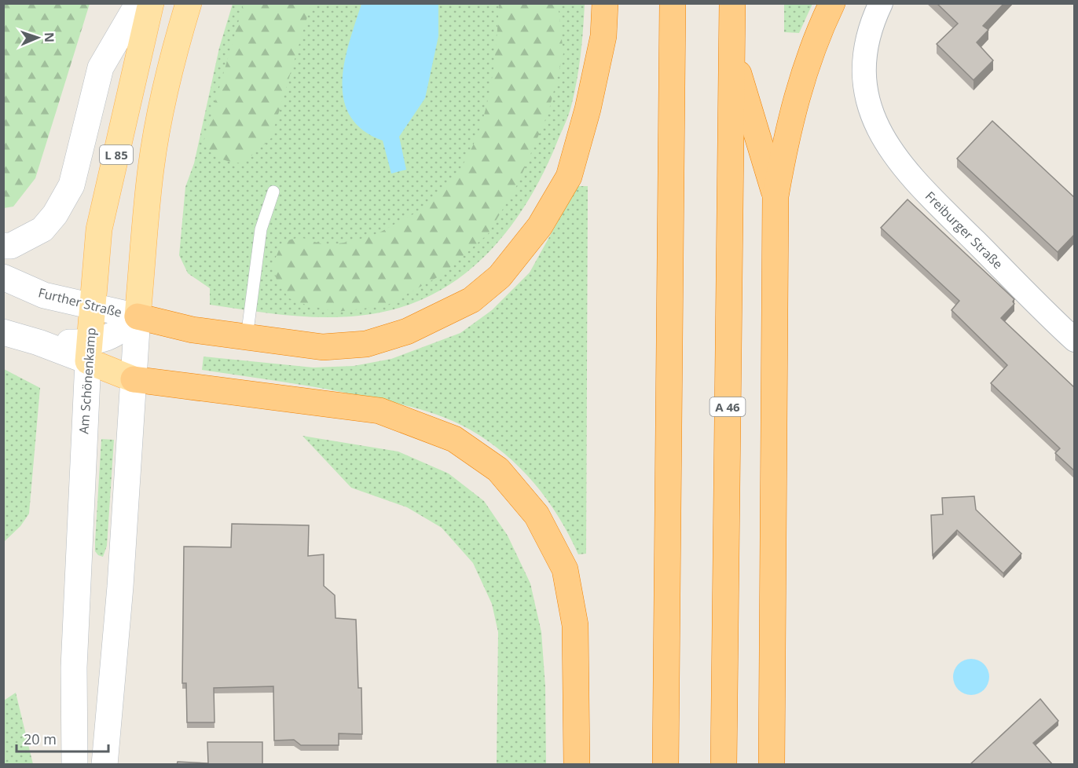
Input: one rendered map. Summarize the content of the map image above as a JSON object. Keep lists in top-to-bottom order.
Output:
{
  "streets": {
    "highway": ["A 46"],
    "main road": ["L 85", "Further Straße", "Am Schönenkamp"],
    "street": ["Freiburger Straße"]
  },
  "crossings": [
    ["L 85", "Further Straße"],
    ["Further Straße", "Am Schönenkamp"]
  ],
  "scale_bar": "20 m",
  "north": "right"
}
